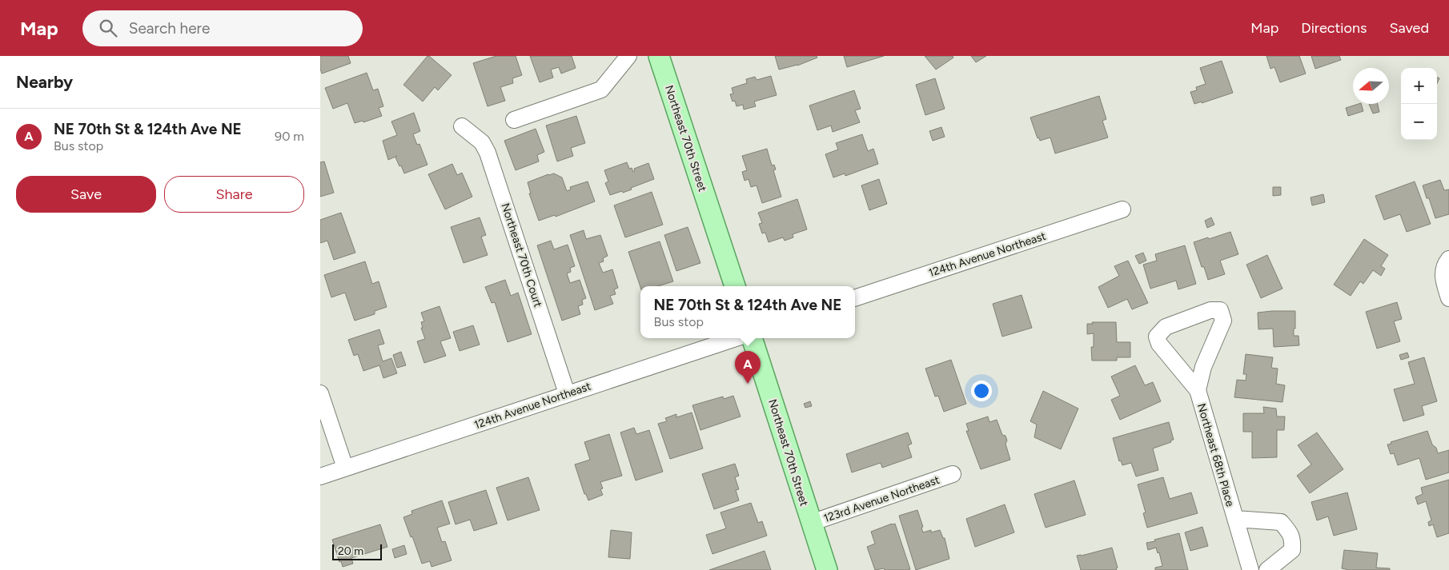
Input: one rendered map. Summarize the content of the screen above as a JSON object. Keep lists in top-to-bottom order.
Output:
{
  "streets": {
    "main road": ["Northeast 70th Street"],
    "street": [
      "124th Avenue Northeast",
      "Northeast 70th Court",
      "Northeast 68th Place",
      "123rd Avenue Northeast"
    ]
  },
  "crossings": [
    ["Northeast 70th Street", "123rd Avenue Northeast"],
    ["124th Avenue Northeast", "Northeast 70th Court"]
  ],
  "scale_bar": "20 m",
  "north": "left",
  "page": {
    "header": "Map",
    "search": "Search here",
    "nav": ["Map", "Directions", "Saved"],
    "heading": "Nearby",
    "map_buttons": ["+", "−"],
    "list": [
      {
        "mark": "A",
        "name": "NE 70th St & 124th Ave NE",
        "note": "Bus stop",
        "value": "90 m"
      }
    ],
    "buttons": ["Save", "Share"],
    "popup": ["NE 70th St & 124th Ave NE", "Bus stop"],
    "pins": "A",
    "scale": "20 m"
  }
}
